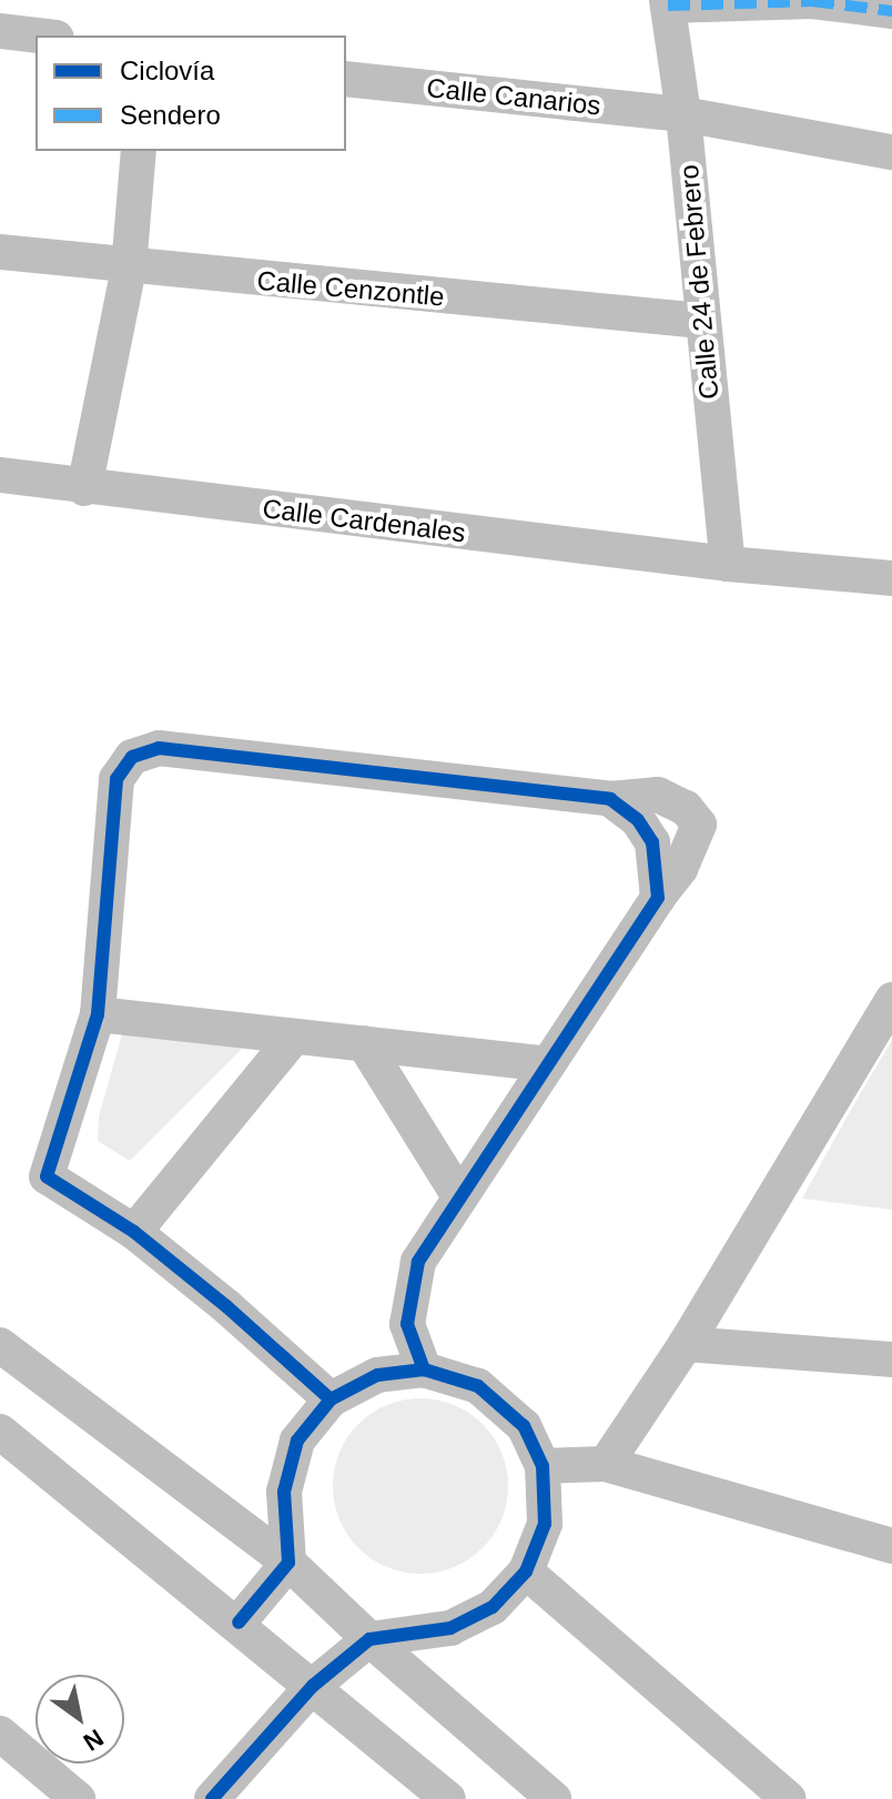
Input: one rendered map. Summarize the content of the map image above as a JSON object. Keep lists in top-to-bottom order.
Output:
{
  "streets": {
    "street": [
      "Calle Canarios",
      "Calle 24 de Febrero",
      "Calle Cenzontle",
      "Calle Cardenales"
    ]
  },
  "crossings": [
    ["Calle Canarios", "Calle 24 de Febrero"],
    ["Calle 24 de Febrero", "Calle Cenzontle"],
    ["Calle 24 de Febrero", "Calle Cardenales"]
  ],
  "legend": ["Ciclovía", "Sendero"],
  "north": "bottom right"
}
